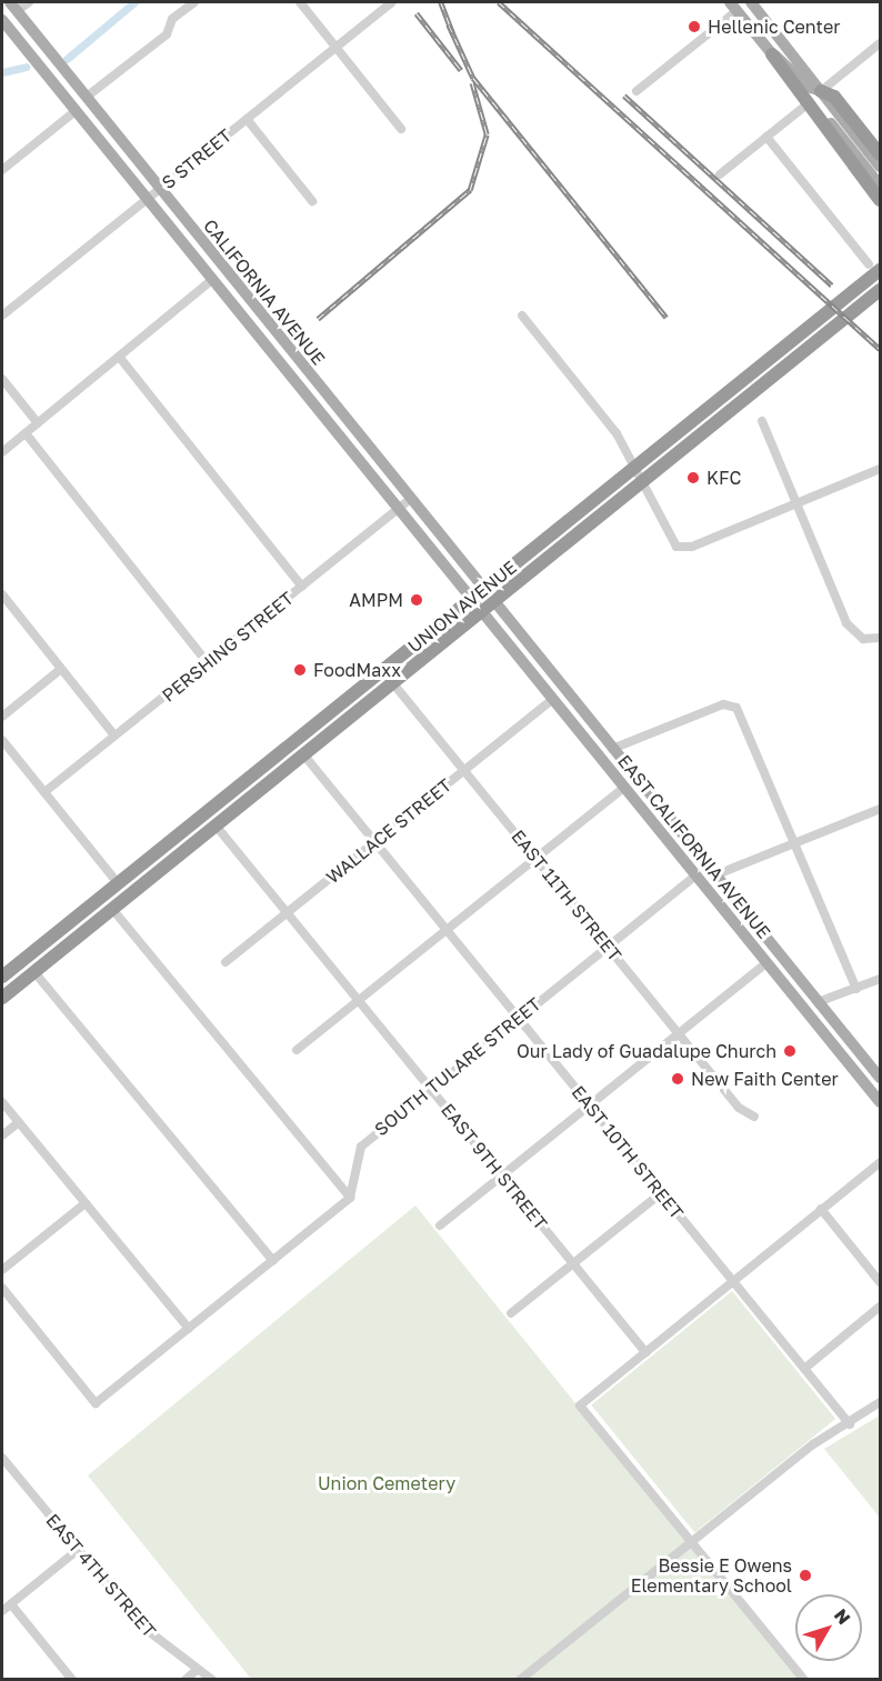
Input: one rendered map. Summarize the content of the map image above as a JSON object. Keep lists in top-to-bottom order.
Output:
{
  "streets": {
    "highway": ["UNION AVENUE"],
    "main road": ["CALIFORNIA AVENUE", "EAST CALIFORNIA AVENUE"],
    "street": [
      "S STREET",
      "PERSHING STREET",
      "WALLACE STREET",
      "EAST 11TH STREET",
      "SOUTH TULARE STREET",
      "EAST 10TH STREET",
      "EAST 9TH STREET",
      "EAST 4TH STREET"
    ]
  },
  "crossings": [
    ["S STREET", "CALIFORNIA AVENUE"],
    ["CALIFORNIA AVENUE", "UNION AVENUE"],
    ["CALIFORNIA AVENUE", "PERSHING STREET"],
    ["CALIFORNIA AVENUE", "EAST CALIFORNIA AVENUE"],
    ["UNION AVENUE", "EAST CALIFORNIA AVENUE"],
    ["UNION AVENUE", "EAST 11TH STREET"],
    ["UNION AVENUE", "EAST 10TH STREET"],
    ["UNION AVENUE", "EAST 9TH STREET"],
    ["WALLACE STREET", "EAST CALIFORNIA AVENUE"],
    ["WALLACE STREET", "EAST 11TH STREET"],
    ["WALLACE STREET", "EAST 10TH STREET"],
    ["WALLACE STREET", "EAST 9TH STREET"],
    ["EAST CALIFORNIA AVENUE", "SOUTH TULARE STREET"],
    ["EAST 11TH STREET", "SOUTH TULARE STREET"],
    ["SOUTH TULARE STREET", "EAST 10TH STREET"],
    ["SOUTH TULARE STREET", "EAST 9TH STREET"]
  ],
  "parks": ["Union Cemetery"],
  "places": [
    "Hellenic Center",
    "KFC",
    "AMPM",
    "FoodMaxx",
    "Our Lady of Guadalupe Church",
    "New Faith Center",
    "Bessie E Owens Elementary School"
  ],
  "north": "top right"
}
